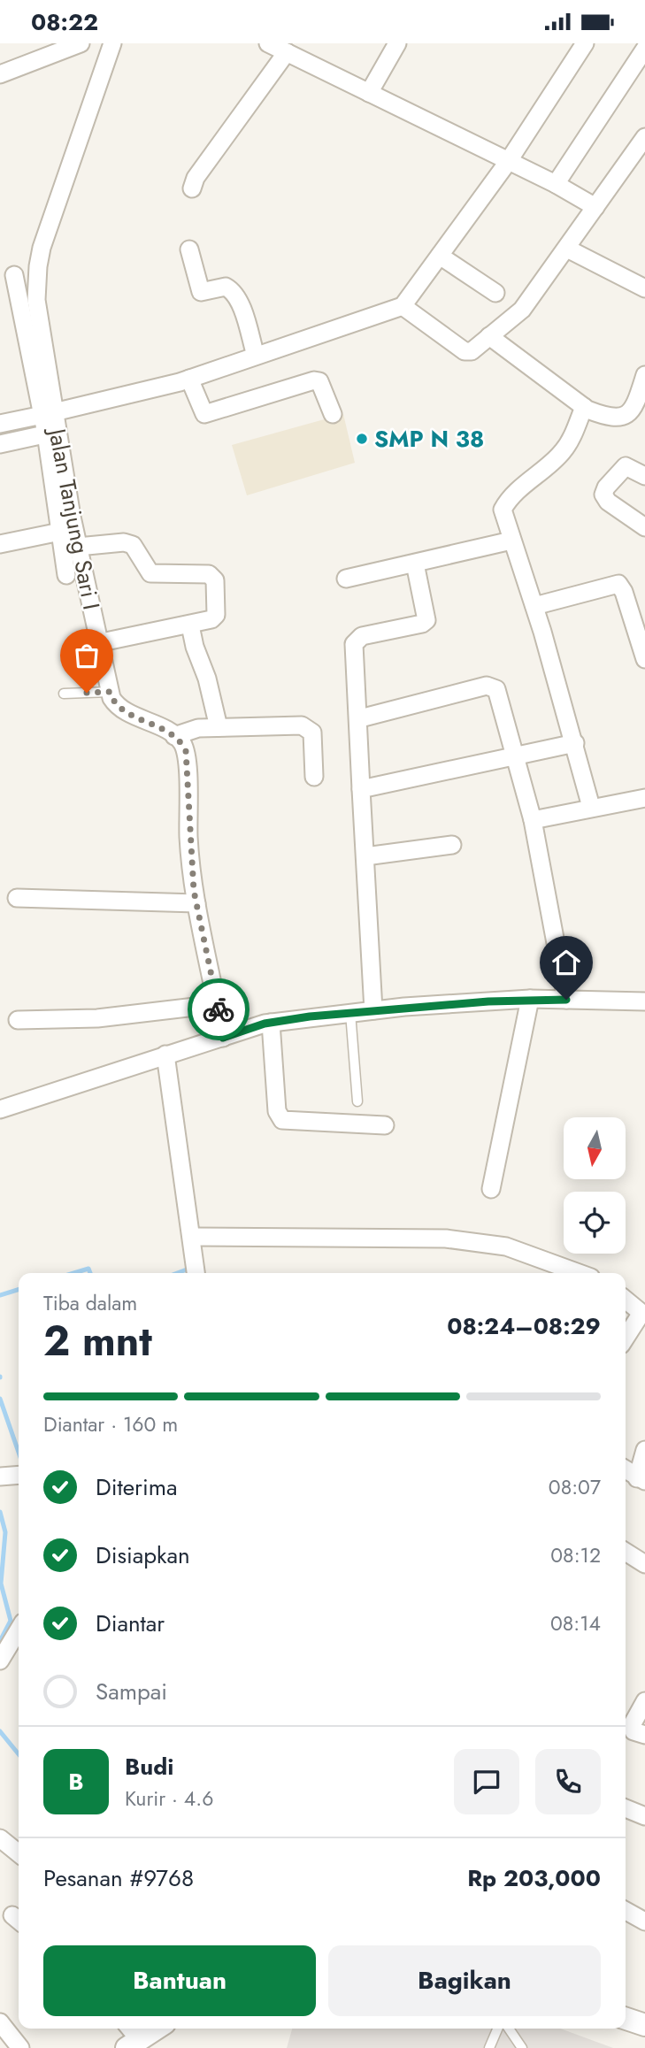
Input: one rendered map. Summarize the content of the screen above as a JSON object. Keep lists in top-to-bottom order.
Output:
{
  "streets": {
    "street": ["Jalan Tanjung Sari I"]
  },
  "places": ["SMP N 38"],
  "north": "bottom",
  "page": {
    "status": "08:22",
    "heading": ["2 mnt", "Tiba dalam", "08:24–08:29"],
    "panel": [
      "Budi",
      "Kurir · 4.6",
      "Pesanan #9768",
      "Rp 203,000"
    ],
    "bar": "Diantar · 160 m",
    "list": [
      ["Diterima", "08:07"],
      ["Disiapkan", "08:12"],
      ["Diantar", "08:14"],
      "Sampai"
    ],
    "round": "B",
    "buttons": ["Bantuan", "Bagikan"]
  }
}
